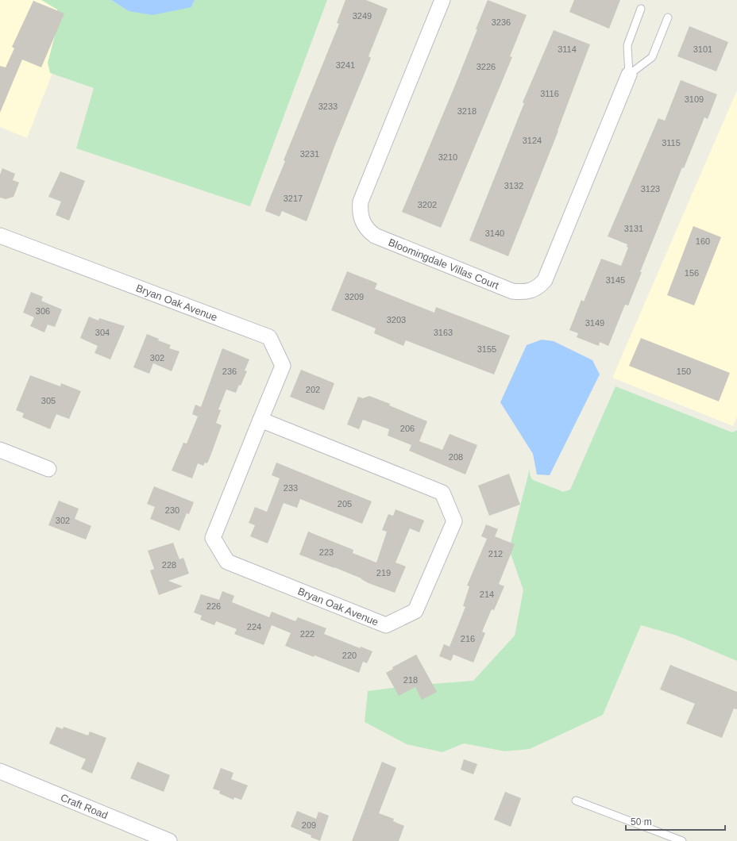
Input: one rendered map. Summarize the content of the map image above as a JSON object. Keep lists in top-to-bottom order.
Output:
{
  "streets": {
    "street": ["Bloomingdale Villas Court", "Bryan Oak Avenue", "Craft Road"]
  },
  "house_numbers": [
    "3249",
    "3236",
    "3114",
    "3101",
    "3241",
    "3226",
    "3116",
    "3109",
    "3233",
    "3218",
    "3124",
    "3115",
    "3231",
    "3210",
    "3132",
    "3123",
    "3217",
    "3202",
    "3131",
    "3140",
    "160",
    "156",
    "3145",
    "3209",
    "306",
    "3203",
    "3149",
    "304",
    "3163",
    "3155",
    "302",
    "236",
    "150",
    "202",
    "305",
    "206",
    "208",
    "233",
    "205",
    "230",
    "302",
    "223",
    "212",
    "228",
    "219",
    "214",
    "226",
    "224",
    "222",
    "216",
    "220",
    "218",
    "209"
  ],
  "scale_bar": "50 m"
}
